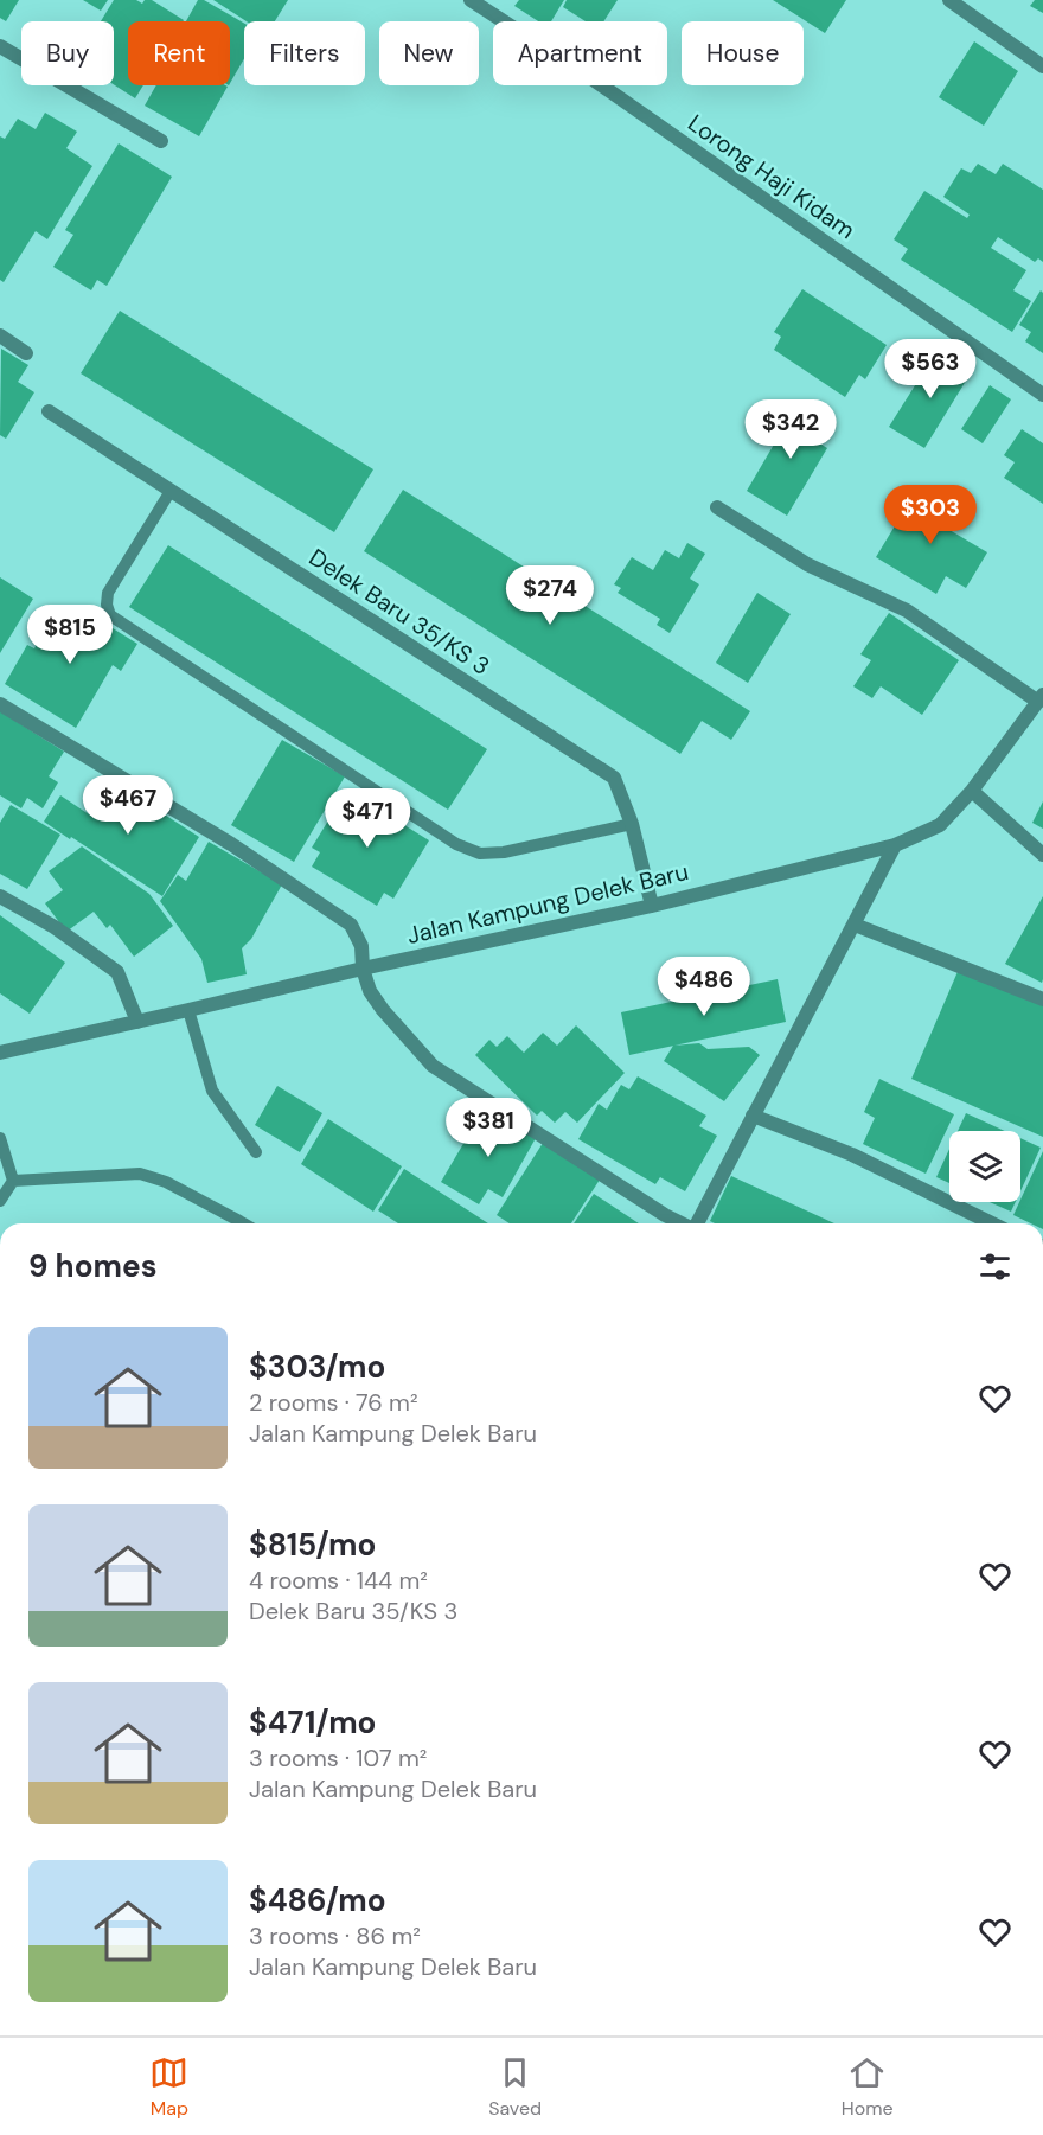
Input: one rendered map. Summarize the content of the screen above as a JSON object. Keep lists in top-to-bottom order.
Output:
{
  "streets": {
    "street": ["Lorong Haji Kidam", "Delek Baru 35/KS 3", "Jalan Kampung Delek Baru"]
  },
  "crossings": [
    ["Delek Baru 35/KS 3", "Jalan Kampung Delek Baru"]
  ],
  "page": {
    "chip": [
      "Buy",
      "Rent",
      "Filters",
      "New",
      "Apartment",
      "House"
    ],
    "price": [
      "$563",
      "$342",
      "$303",
      "$274",
      "$815",
      "$467",
      "$471",
      "$486",
      "$381"
    ],
    "heading": "9 homes",
    "list": [
      {
        "name": "$303/mo",
        "note": "2 rooms · 76 m² · Jalan Kampung Delek Baru"
      },
      {
        "name": "$815/mo",
        "note": "4 rooms · 144 m² · Delek Baru 35/KS 3"
      },
      {
        "name": "$471/mo",
        "note": "3 rooms · 107 m² · Jalan Kampung Delek Baru"
      },
      {
        "name": "$486/mo",
        "note": "3 rooms · 86 m² · Jalan Kampung Delek Baru"
      }
    ],
    "tabs": ["Map", "Saved", "Home"]
  }
}
